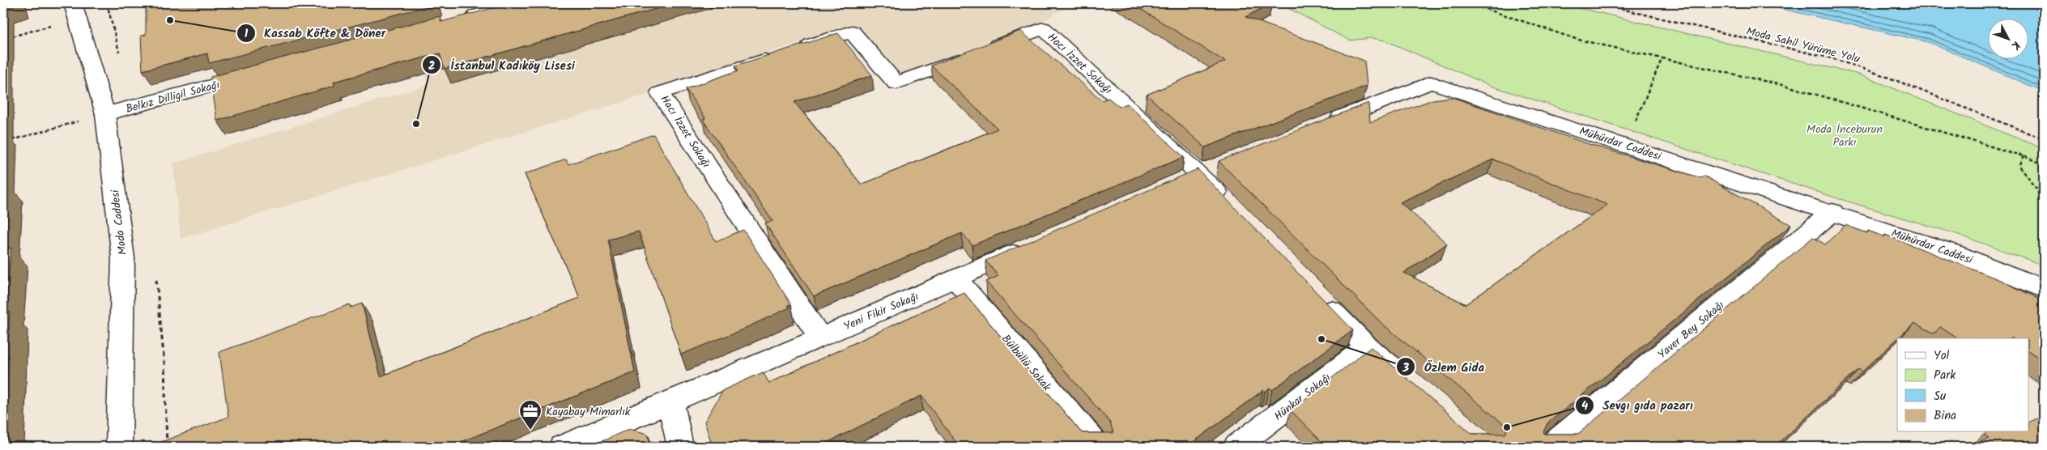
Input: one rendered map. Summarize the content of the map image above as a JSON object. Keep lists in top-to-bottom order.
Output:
{
  "streets": {
    "street": [
      "Hacı İzzet Sokağı",
      "Belkız Dilligil Sokağı",
      "Mühürdar Caddesi",
      "Moda Caddesi",
      "Yeni Fikir Sokağı",
      "Yaver Bey Sokağı",
      "Bülbüllü Sokak",
      "Hünkar Sokağı"
    ],
    "path": ["Moda Sahil Yürüme Yolu"]
  },
  "crossings": [
    ["Hacı İzzet Sokağı", "Yeni Fikir Sokağı"],
    ["Belkız Dilligil Sokağı", "Moda Caddesi"],
    ["Mühürdar Caddesi", "Yaver Bey Sokağı"],
    ["Yeni Fikir Sokağı", "Bülbüllü Sokak"]
  ],
  "parks": ["Moda İnceburun Parkı"],
  "places": {
    "other": [
      "Kassab Köfte & Döner",
      "İstanbul Kadıköy Lisesi",
      "Özlem Gida",
      "Sevgı gıda pazarı"
    ],
    "office": ["Kayabay Mimarlık"]
  },
  "legend": [
    "Yol",
    "Park",
    "Su",
    "Bina"
  ],
  "north": "bottom right"
}
